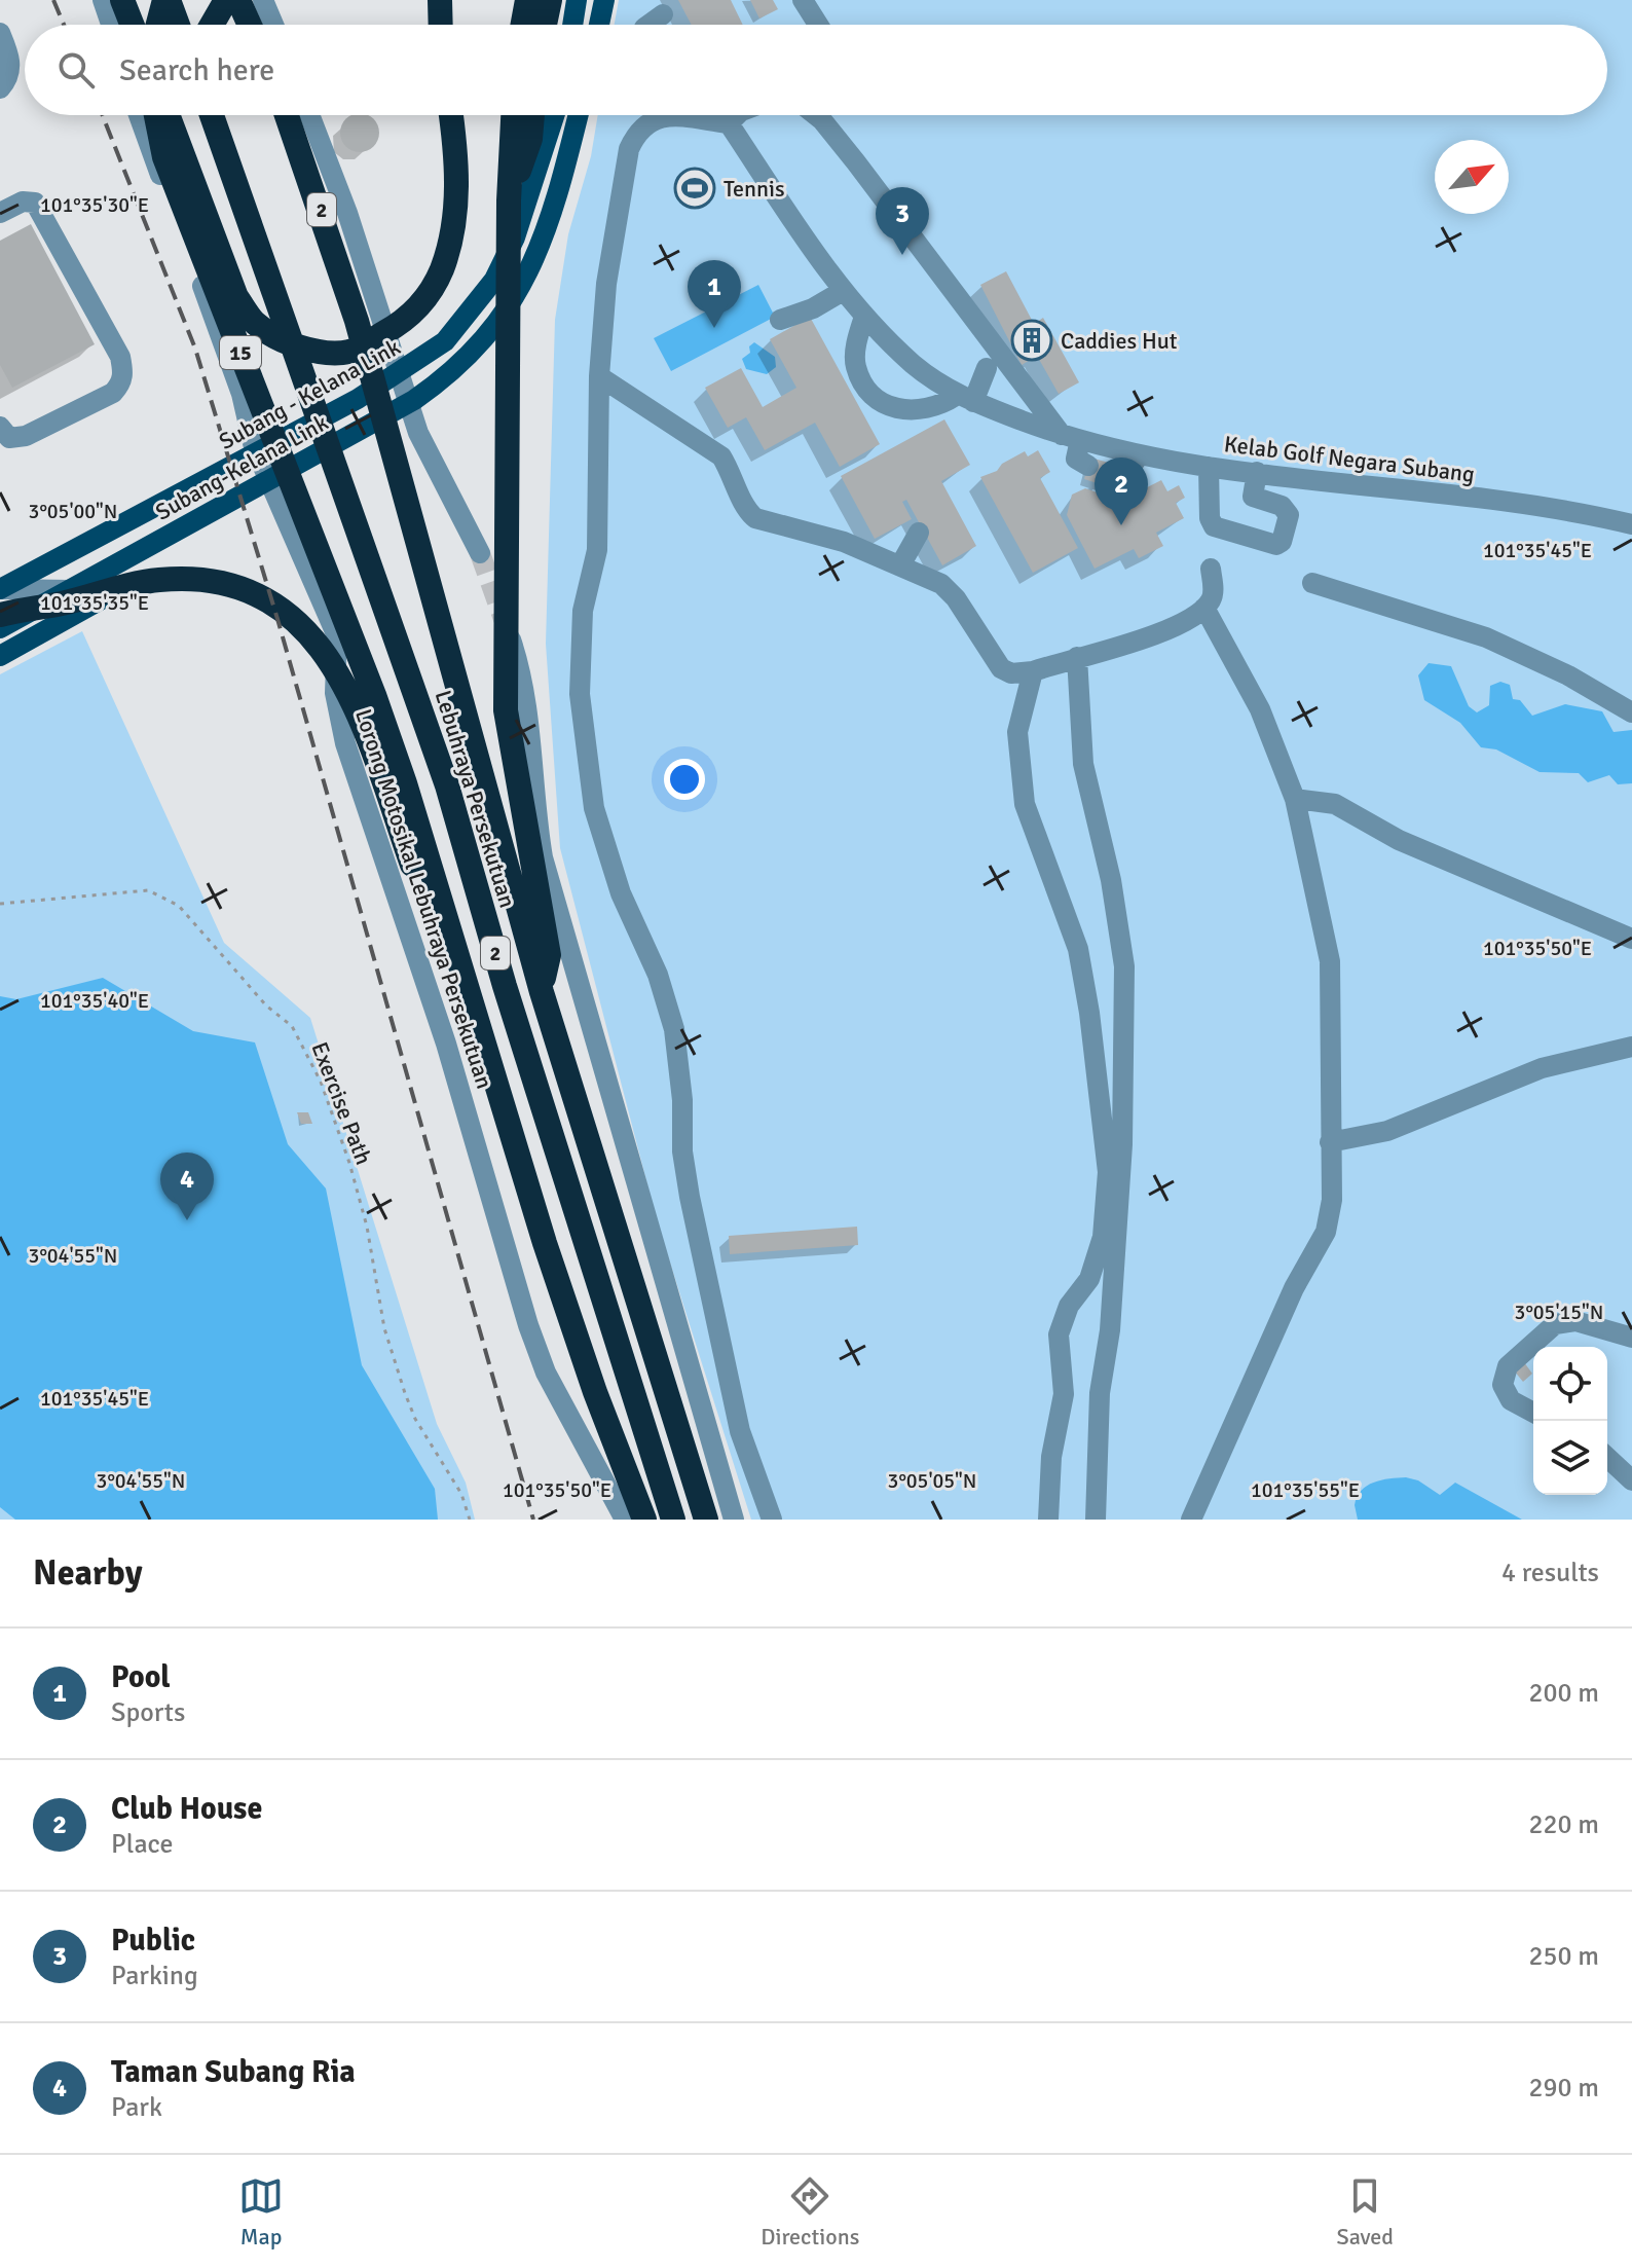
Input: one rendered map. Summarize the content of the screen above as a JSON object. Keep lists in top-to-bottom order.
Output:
{
  "streets": {
    "highway": ["2", "15", "Lebuhraya Persekutuan"],
    "main road": ["Subang - Kelana Link", "Subang-Kelana Link"],
    "street": ["Kelab Golf Negara Subang", "Lorong Motosikal Lebuhraya Persekutuan"],
    "path": ["Exercise Path"]
  },
  "places": {
    "sports": ["Tennis"],
    "building": ["Caddies Hut"]
  },
  "north": "top right",
  "page": {
    "search": "Search here",
    "pins": [
      "3",
      "1",
      "2",
      "4"
    ],
    "heading": ["Nearby", "4 results"],
    "list": [
      {
        "mark": "1",
        "name": "Pool",
        "note": "Sports",
        "value": "200 m"
      },
      {
        "mark": "2",
        "name": "Club House",
        "note": "Place",
        "value": "220 m"
      },
      {
        "mark": "3",
        "name": "Public",
        "note": "Parking",
        "value": "250 m"
      },
      {
        "mark": "4",
        "name": "Taman Subang Ria",
        "note": "Park",
        "value": "290 m"
      }
    ],
    "nav": ["Map", "Directions", "Saved"]
  },
  "coordinates": [
    "101°35'30\"E",
    "3°05'00\"N",
    "101°35'45\"E",
    "101°35'35\"E",
    "101°35'50\"E",
    "101°35'40\"E",
    "3°04'55\"N",
    "3°05'15\"N",
    "3°05'05\"N",
    "101°35'55\"E"
  ]
}
